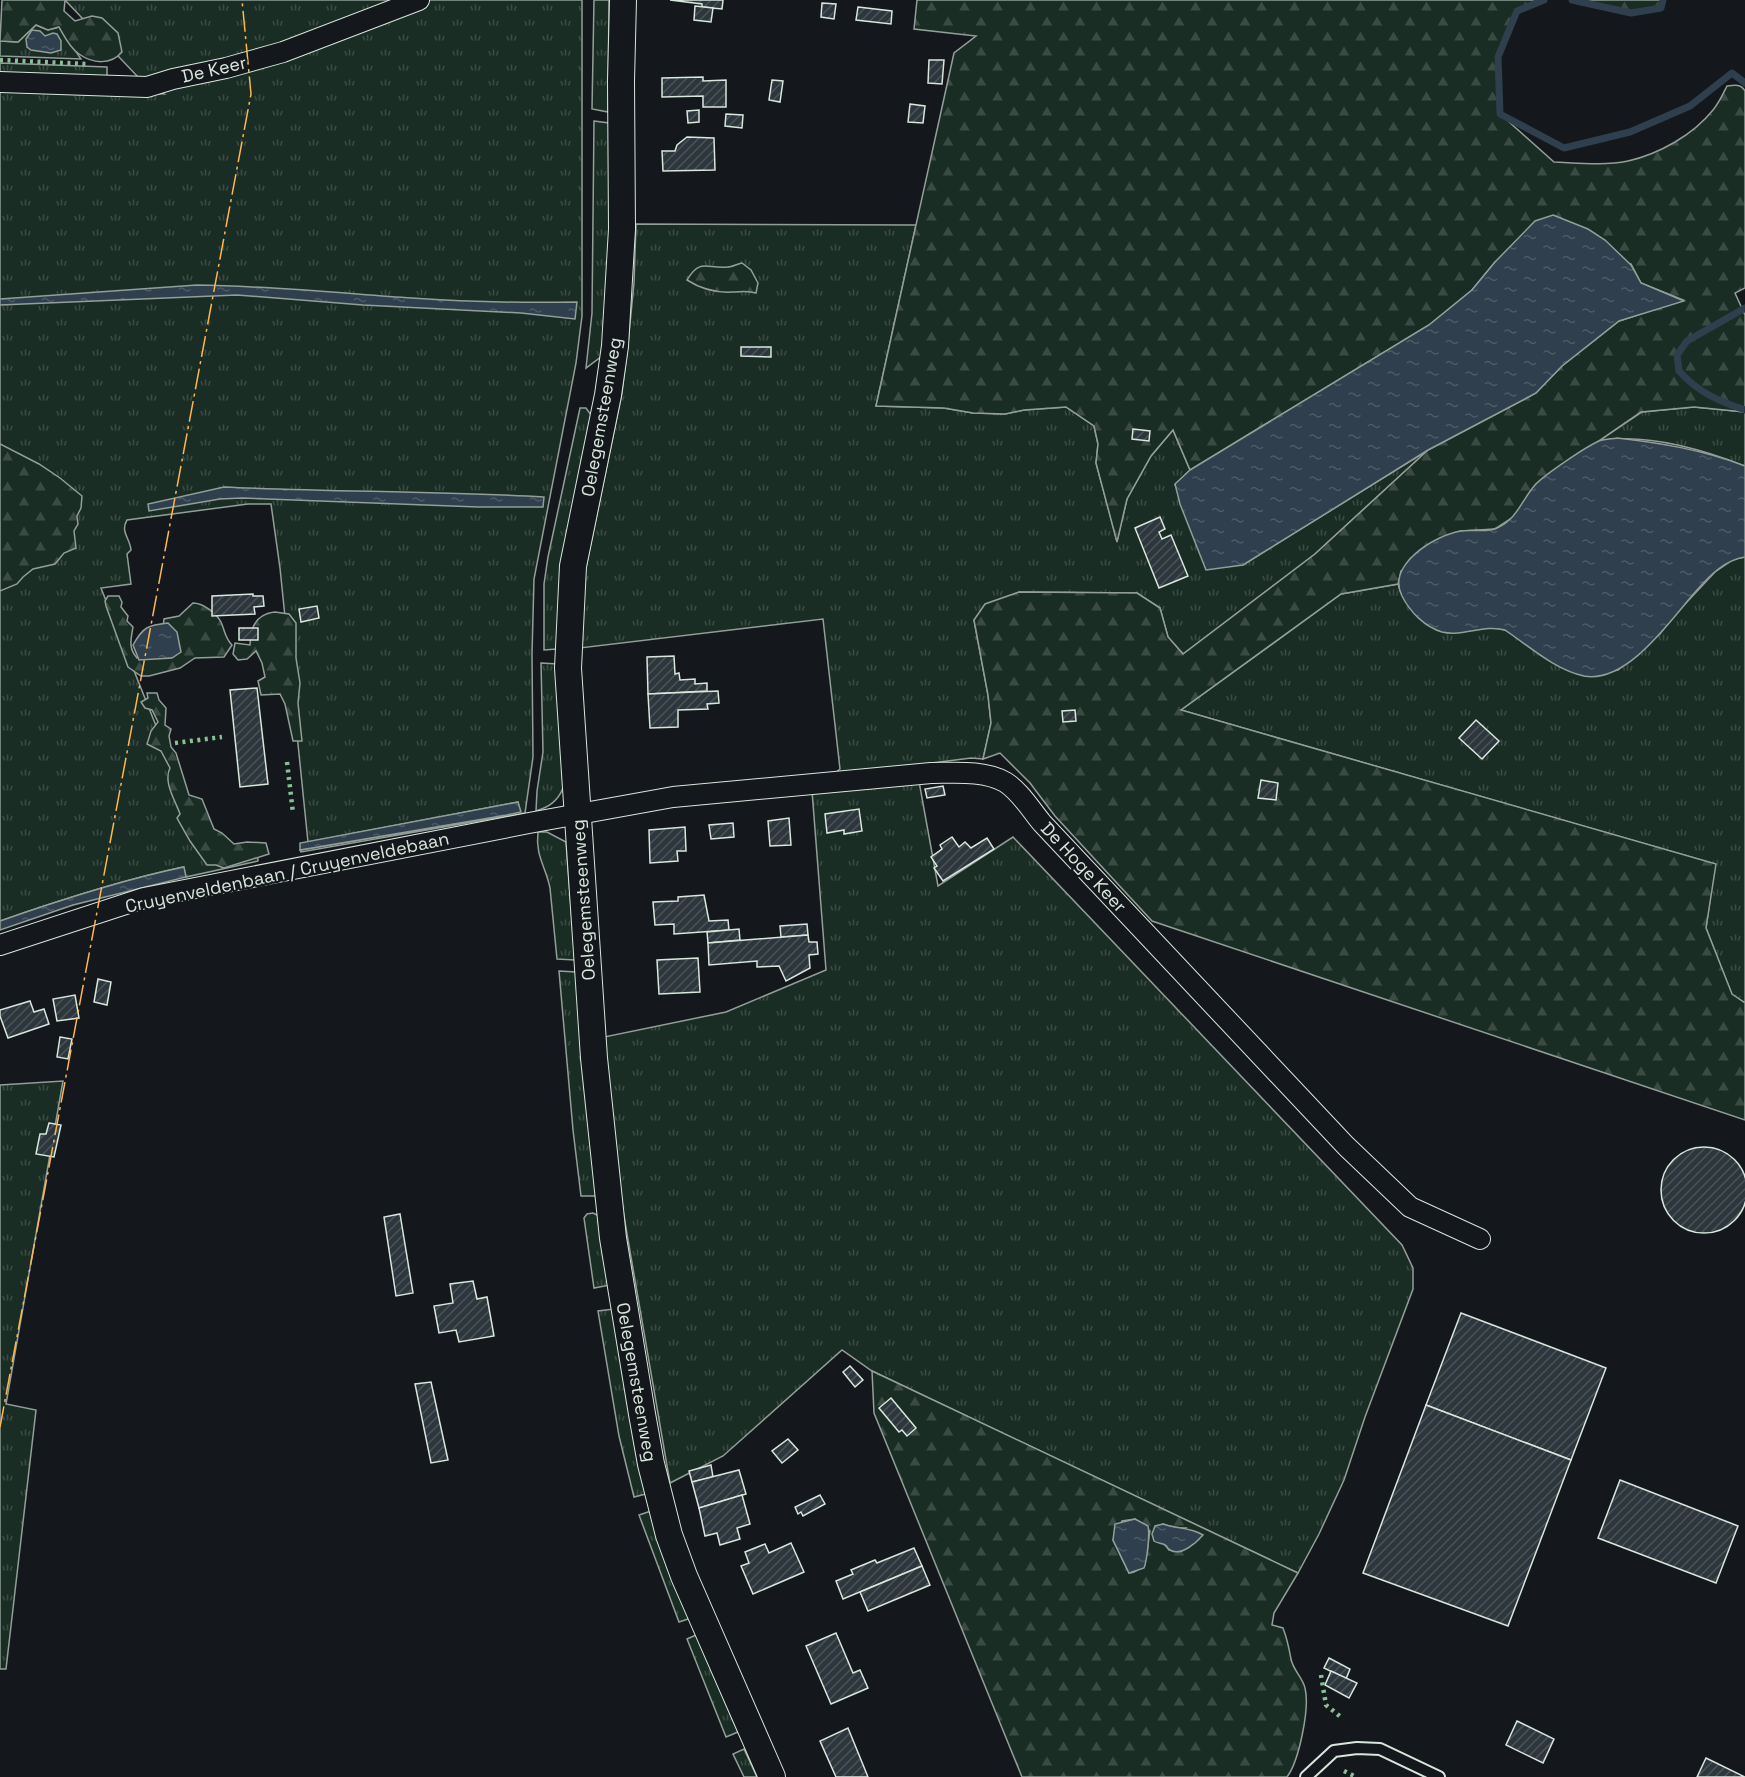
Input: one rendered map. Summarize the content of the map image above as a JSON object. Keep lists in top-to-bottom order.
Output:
{
  "streets": {
    "street": [
      "De Keer",
      "Oelegemsteenweg",
      "De Hoge Keer",
      "Cruyenveldenbaan / Cruyenveldebaan"
    ]
  },
  "crossings": [
    ["Oelegemsteenweg", "De Hoge Keer"],
    ["Oelegemsteenweg", "Cruyenveldenbaan / Cruyenveldebaan"],
    ["De Hoge Keer", "Cruyenveldenbaan / Cruyenveldebaan"]
  ]
}
